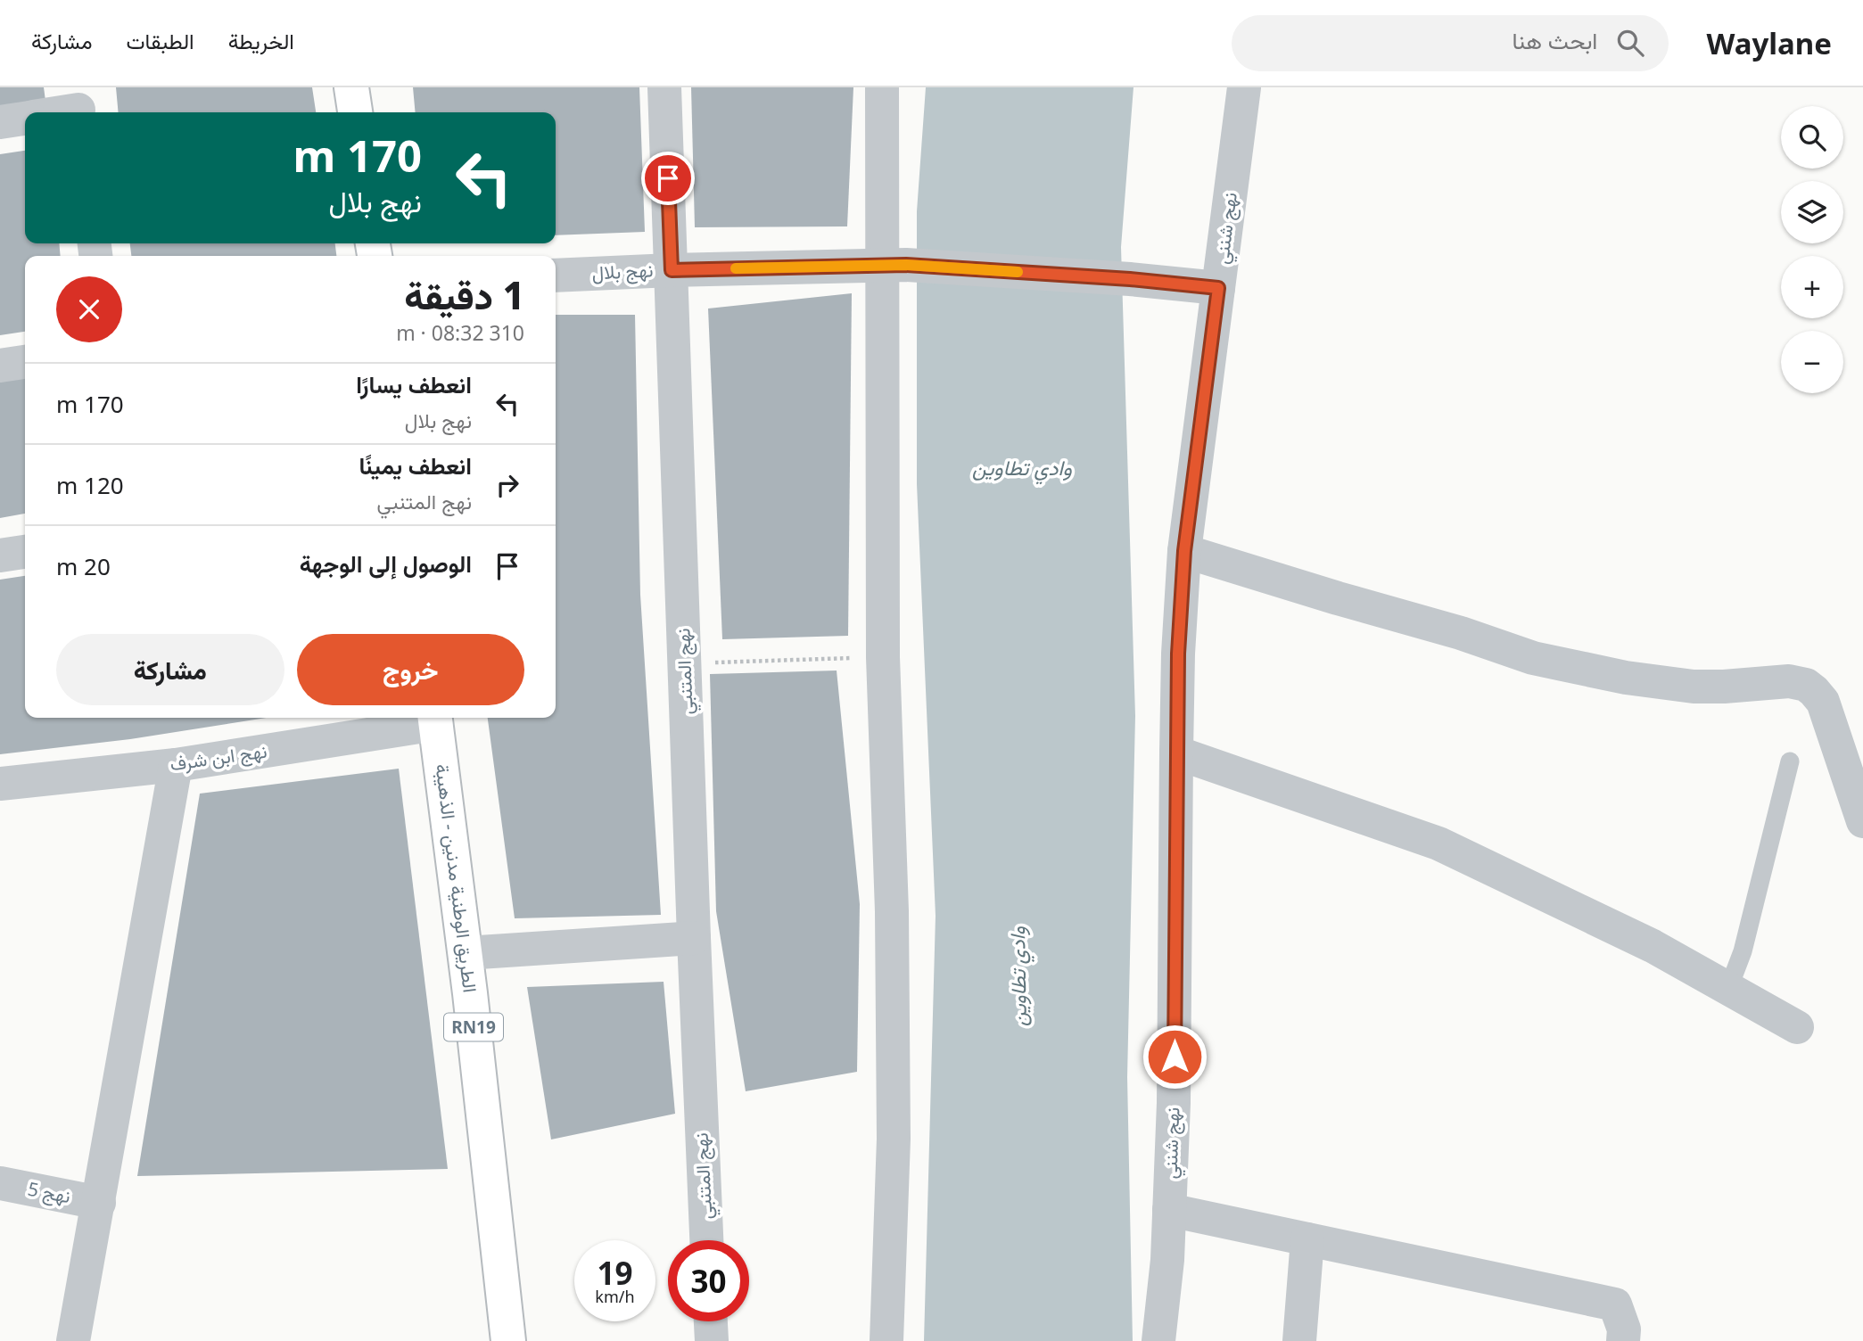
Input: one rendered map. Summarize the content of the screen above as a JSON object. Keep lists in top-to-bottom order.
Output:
{
  "streets": {
    "main road": ["الطريق الوطنية مدنين - الذهيبة", "RN19"],
    "street": [
      "نهج شنني",
      "نهج بلال",
      "نهج المتنبي",
      "نهج ابن شرف",
      "نهج 5"
    ]
  },
  "crossings": [
    ["نهج شنني", "نهج بلال"],
    ["نهج بلال", "نهج المتنبي"],
    ["نهج ابن شرف", "الطريق الوطنية مدنين - الذهيبة"]
  ],
  "water": ["وادي تطاوين"],
  "page": {
    "header": "Waylane",
    "search": "ابحث هنا",
    "nav": ["الخريطة", "الطبقات", "مشاركة"],
    "map_buttons": ["+", "−"],
    "turn": ["170 m", "نهج بلال"],
    "heading": ["1 دقيقة", "310 m · 08:32"],
    "list": [
      {
        "name": "انعطف يسارًا",
        "note": "نهج بلال",
        "value": "170 m"
      },
      {
        "name": "انعطف يمينًا",
        "note": "نهج المتنبي",
        "value": "120 m"
      },
      {
        "name": "الوصول إلى الوجهة",
        "value": "20 m"
      }
    ],
    "buttons": ["خروج", "مشاركة"],
    "speed": "19 km/h",
    "limit": "30"
  }
}
